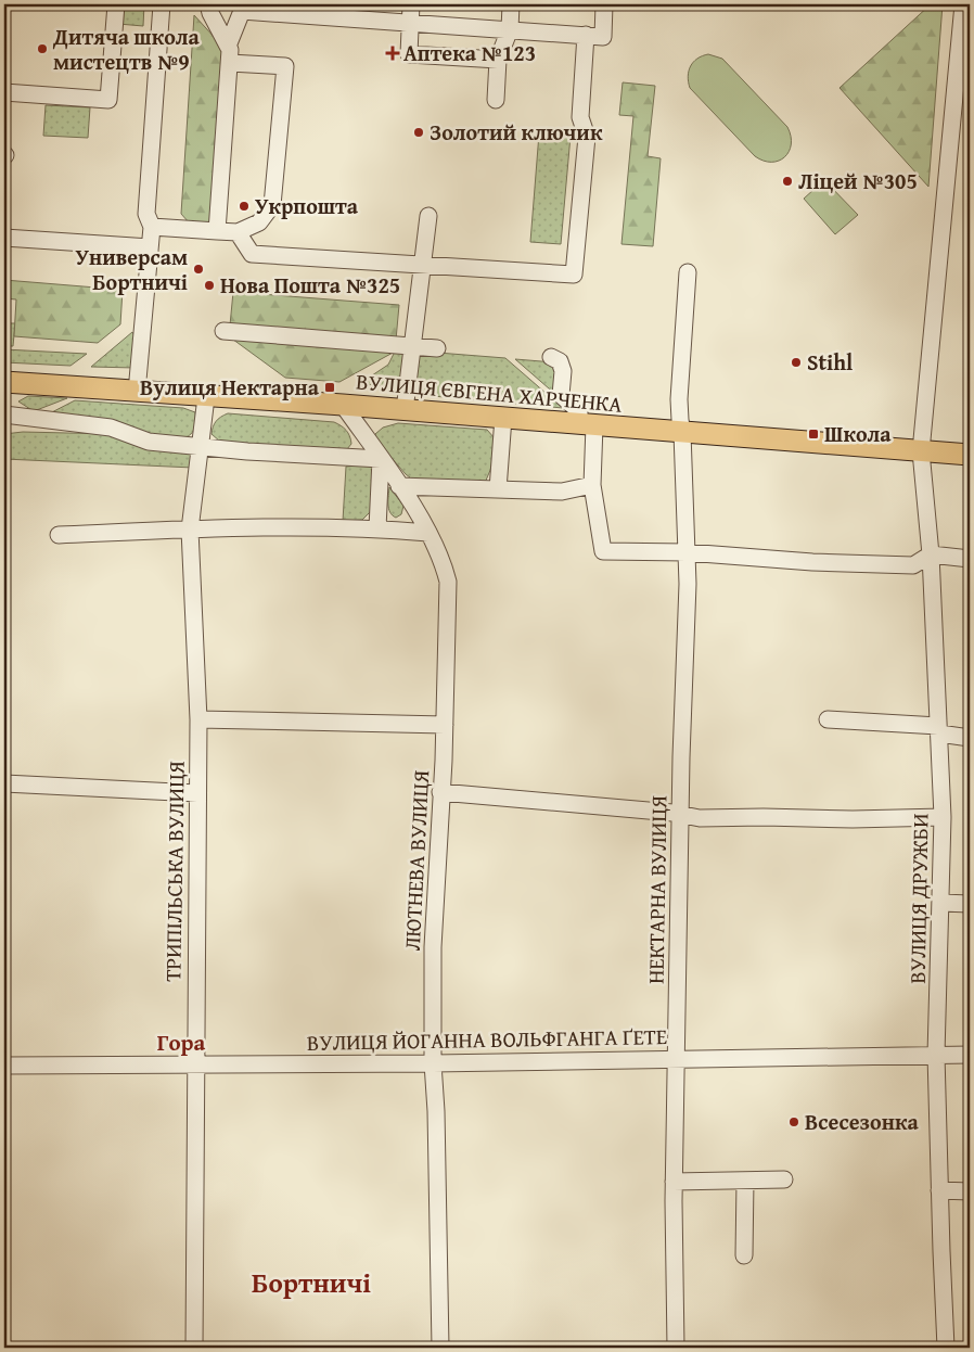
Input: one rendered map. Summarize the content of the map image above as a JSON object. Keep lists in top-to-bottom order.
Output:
{
  "streets": {
    "main road": ["ВУЛИЦЯ ЄВГЕНА ХАРЧЕНКА"],
    "street": [
      "ЛЮТНЕВА ВУЛИЦЯ",
      "ТРИПІЛЬСЬКА ВУЛИЦЯ",
      "НЕКТАРНА ВУЛИЦЯ",
      "ВУЛИЦЯ ДРУЖБИ",
      "ВУЛИЦЯ ЙОГАННА ВОЛЬФГАНГА ҐЕТЕ"
    ]
  },
  "crossings": [
    ["ВУЛИЦЯ ЄВГЕНА ХАРЧЕНКА", "ЛЮТНЕВА ВУЛИЦЯ"],
    ["ВУЛИЦЯ ЄВГЕНА ХАРЧЕНКА", "ТРИПІЛЬСЬКА ВУЛИЦЯ"],
    ["ВУЛИЦЯ ЄВГЕНА ХАРЧЕНКА", "НЕКТАРНА ВУЛИЦЯ"],
    ["ВУЛИЦЯ ЄВГЕНА ХАРЧЕНКА", "ВУЛИЦЯ ДРУЖБИ"],
    ["ЛЮТНЕВА ВУЛИЦЯ", "ВУЛИЦЯ ЙОГАННА ВОЛЬФГАНГА ҐЕТЕ"],
    ["ТРИПІЛЬСЬКА ВУЛИЦЯ", "ВУЛИЦЯ ЙОГАННА ВОЛЬФГАНГА ҐЕТЕ"],
    ["НЕКТАРНА ВУЛИЦЯ", "ВУЛИЦЯ ЙОГАННА ВОЛЬФГАНГА ҐЕТЕ"],
    ["ВУЛИЦЯ ДРУЖБИ", "ВУЛИЦЯ ЙОГАННА ВОЛЬФГАНГА ҐЕТЕ"]
  ],
  "districts": ["Гора", "Бортничі"],
  "places": {
    "other": [
      "Дитяча школа мистецтв №9",
      "Золотий ключик",
      "Ліцей №305",
      "Укрпошта",
      "Универсам Бортничі",
      "Нова Пошта №325",
      "Stihl",
      "Всесезонка"
    ],
    "health": ["Аптека №123"],
    "transit": ["Вулиця Нектарна", "Школа"]
  }
}
